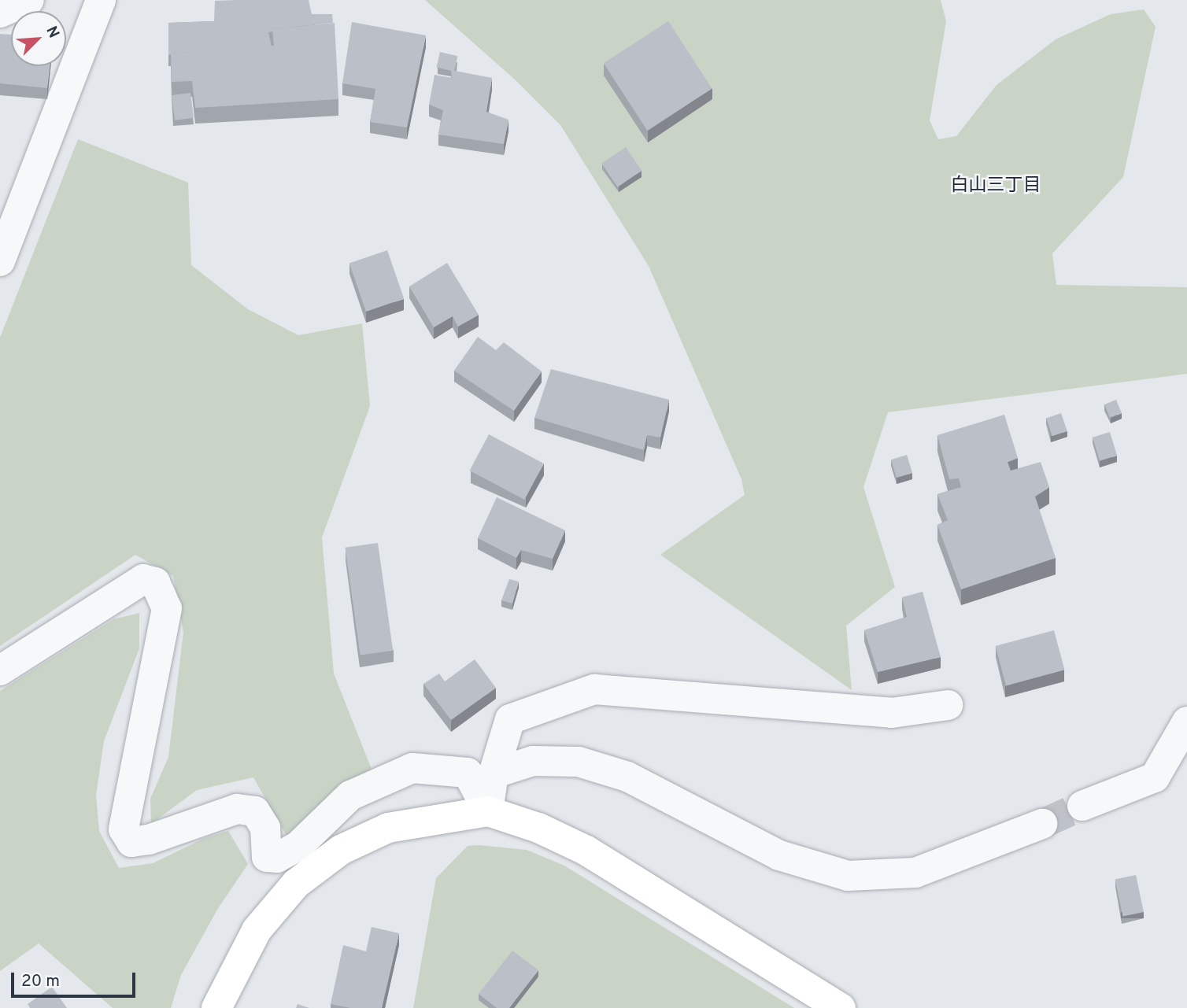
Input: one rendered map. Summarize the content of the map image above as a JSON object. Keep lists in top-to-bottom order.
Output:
{
  "districts": ["白山三丁目"],
  "scale_bar": "20 m",
  "north": "top right"
}
